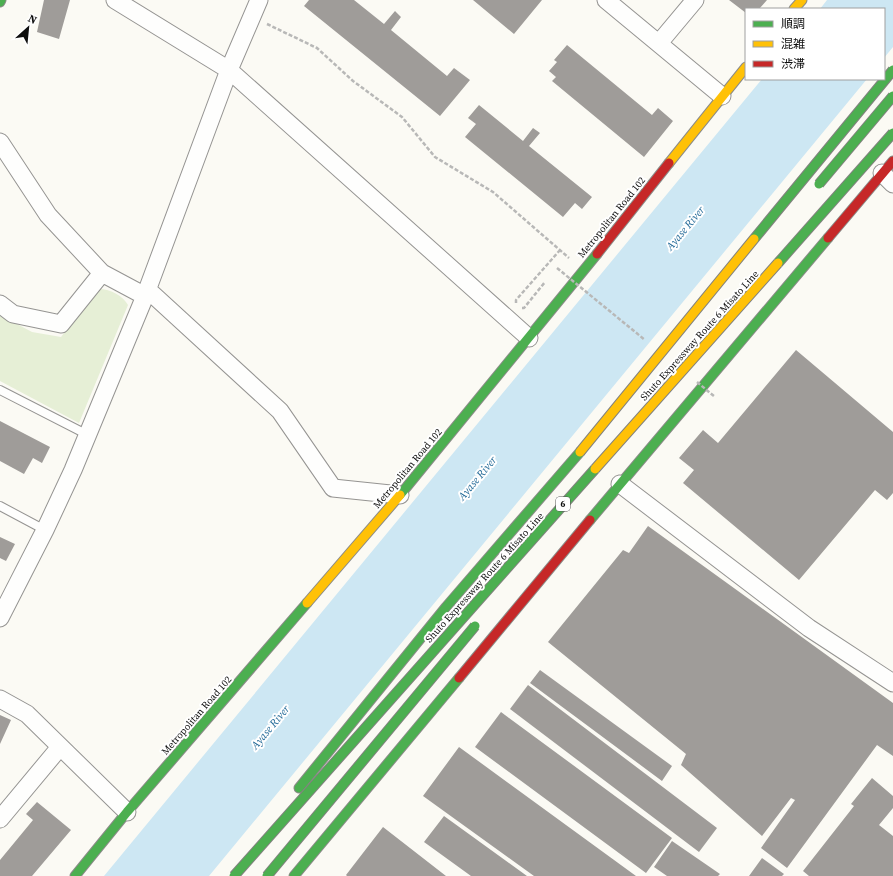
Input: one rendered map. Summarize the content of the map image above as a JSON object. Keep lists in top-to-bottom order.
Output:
{
  "streets": {
    "main road": ["Metropolitan Road 102", "Shuto Expressway Route 6 Misato Line", "6"]
  },
  "water": ["Ayase River"],
  "legend": ["順調", "混雑", "渋滞"],
  "north": "top right"
}
